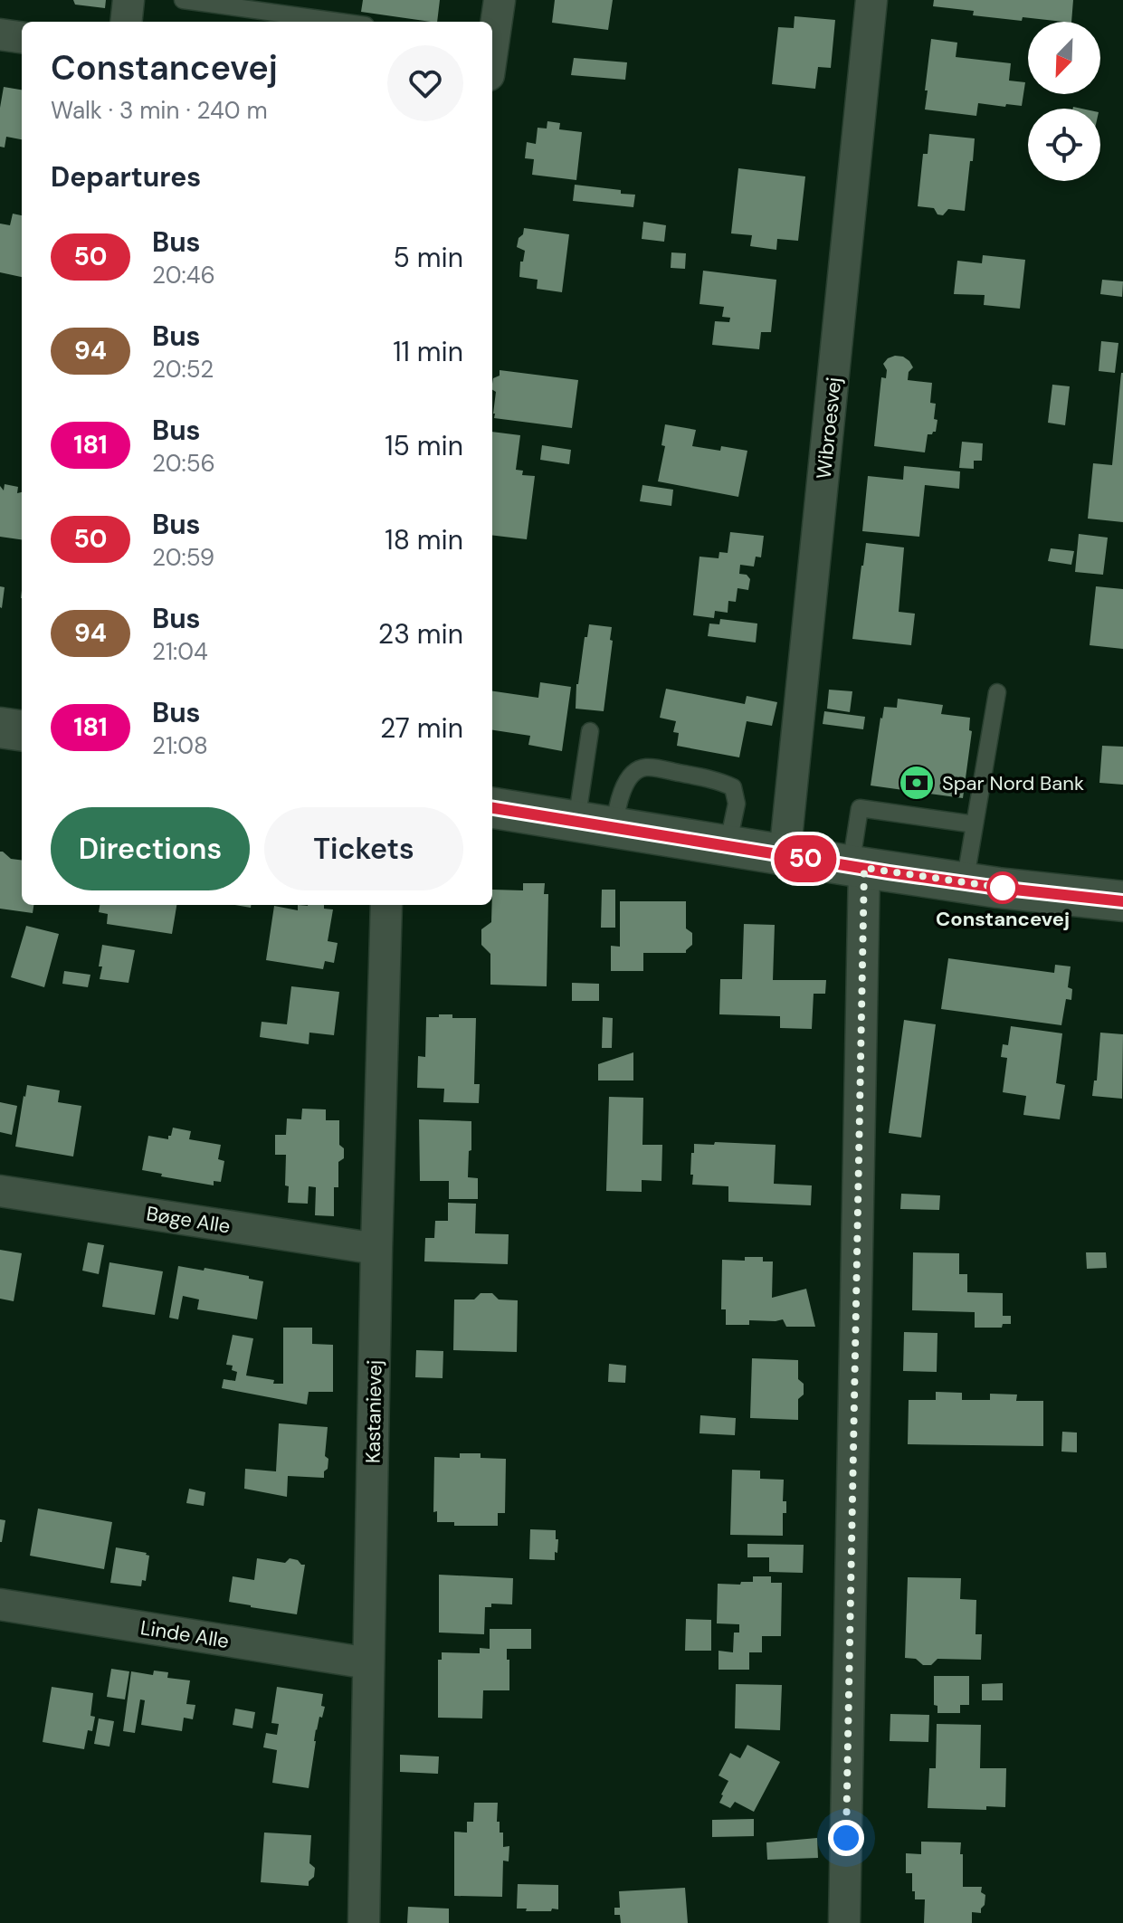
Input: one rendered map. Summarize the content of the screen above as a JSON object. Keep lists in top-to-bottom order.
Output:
{
  "streets": {
    "street": [
      "Wibroesvej",
      "Bøge Alle",
      "Kastanievej",
      "Linde Alle"
    ]
  },
  "crossings": [
    ["Bøge Alle", "Kastanievej"],
    ["Kastanievej", "Linde Alle"]
  ],
  "places": {
    "bank": ["Spar Nord Bank"],
    "other": ["Constancevej"]
  },
  "lines": ["bus line 50"],
  "north": "bottom left",
  "page": {
    "on_map": "50",
    "heading": [
      ["Constancevej", "Walk · 3 min · 240 m"],
      "Departures"
    ],
    "list": [
      {
        "mark": "50",
        "name": "Bus",
        "note": "20:46",
        "value": "5 min"
      },
      {
        "mark": "94",
        "name": "Bus",
        "note": "20:52",
        "value": "11 min"
      },
      {
        "mark": "181",
        "name": "Bus",
        "note": "20:56",
        "value": "15 min"
      },
      {
        "mark": "50",
        "name": "Bus",
        "note": "20:59",
        "value": "18 min"
      },
      {
        "mark": "94",
        "name": "Bus",
        "note": "21:04",
        "value": "23 min"
      },
      {
        "mark": "181",
        "name": "Bus",
        "note": "21:08",
        "value": "27 min"
      }
    ],
    "buttons": ["Directions", "Tickets"]
  }
}
